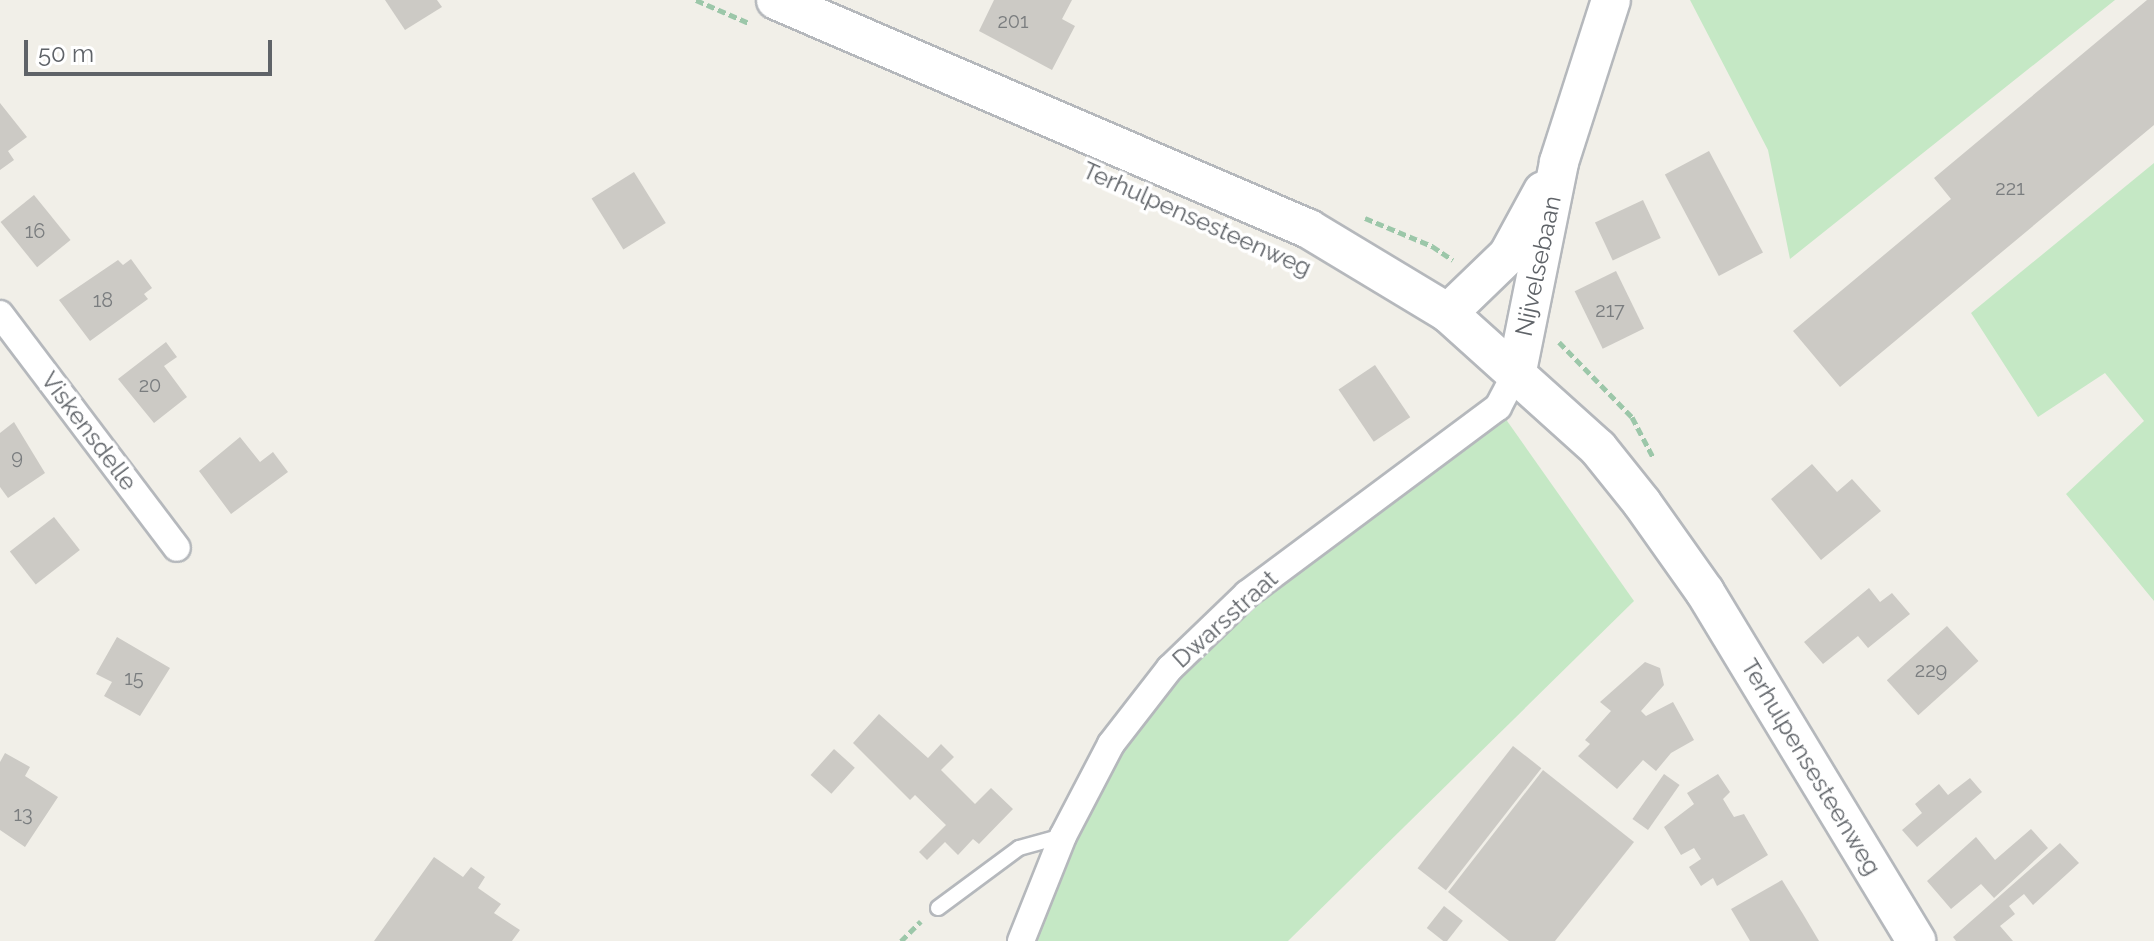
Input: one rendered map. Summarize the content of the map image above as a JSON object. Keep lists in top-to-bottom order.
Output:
{
  "streets": {
    "main road": ["Terhulpensesteenweg", "Nijvelsebaan"],
    "street": ["Viskensdelle", "Dwarsstraat"]
  },
  "crossings": [
    ["Terhulpensesteenweg", "Nijvelsebaan"],
    ["Terhulpensesteenweg", "Dwarsstraat"],
    ["Nijvelsebaan", "Dwarsstraat"]
  ],
  "house_numbers": [
    "201",
    "221",
    "16",
    "18",
    "217",
    "20",
    "9",
    "229",
    "15",
    "13"
  ],
  "scale_bar": "50 m"
}
